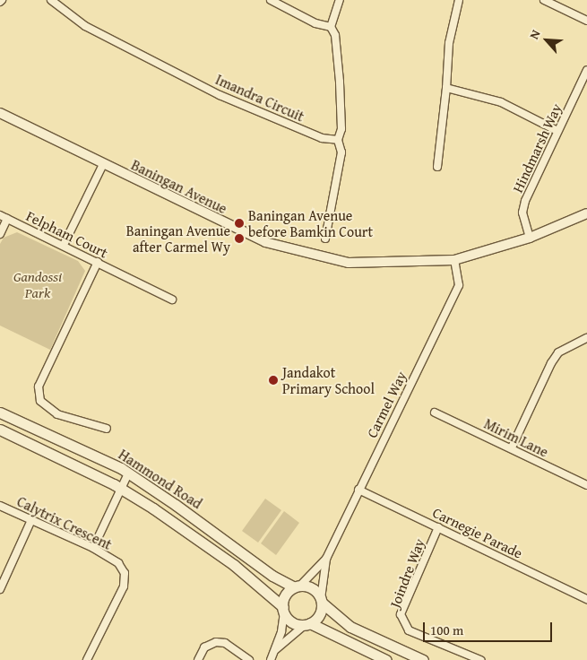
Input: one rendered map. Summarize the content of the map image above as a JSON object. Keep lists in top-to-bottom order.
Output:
{
  "streets": {
    "main road": ["Hammond Road"],
    "street": [
      "Imandra Circuit",
      "Hindmarsh Way",
      "Baningan Avenue",
      "Felpham Court",
      "Carmel Way",
      "Mirim Lane",
      "Calytrix Crescent",
      "Carnegie Parade",
      "Joindre Way"
    ]
  },
  "crossings": [
    ["Hindmarsh Way", "Baningan Avenue"],
    ["Baningan Avenue", "Carmel Way"],
    ["Carmel Way", "Hammond Road"],
    ["Carmel Way", "Carnegie Parade"],
    ["Carnegie Parade", "Joindre Way"]
  ],
  "parks": ["Gandossi Park"],
  "places": ["Baningan Avenue before Bamkin Court", "Baningan Avenue after Carmel Wy", "Jandakot Primary School"],
  "scale_bar": "100 m",
  "north": "top left"
}
